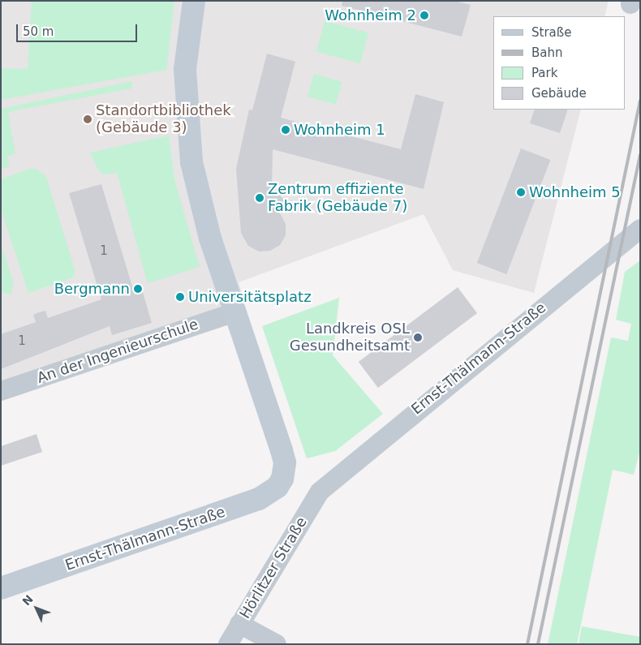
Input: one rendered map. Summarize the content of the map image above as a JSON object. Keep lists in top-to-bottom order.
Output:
{
  "streets": {
    "main road": ["Ernst-Thälmann-Straße"],
    "street": ["An der Ingenieurschule", "Hörlitzer Straße"]
  },
  "crossings": [
    ["An der Ingenieurschule", "Ernst-Thälmann-Straße"],
    ["Ernst-Thälmann-Straße", "Hörlitzer Straße"]
  ],
  "places": [
    "Wohnheim 2",
    "Standortbibliothek (Gebäude 3)",
    "Wohnheim 1",
    "Wohnheim 5",
    "Zentrum effiziente Fabrik (Gebäude 7)",
    "Bergmann",
    "Universitätsplatz",
    "Landkreis OSL Gesundheitsamt"
  ],
  "house_numbers": ["1", "1"],
  "legend": [
    "Straße",
    "Bahn",
    "Park",
    "Gebäude"
  ],
  "scale_bar": "50 m",
  "north": "top left"
}
